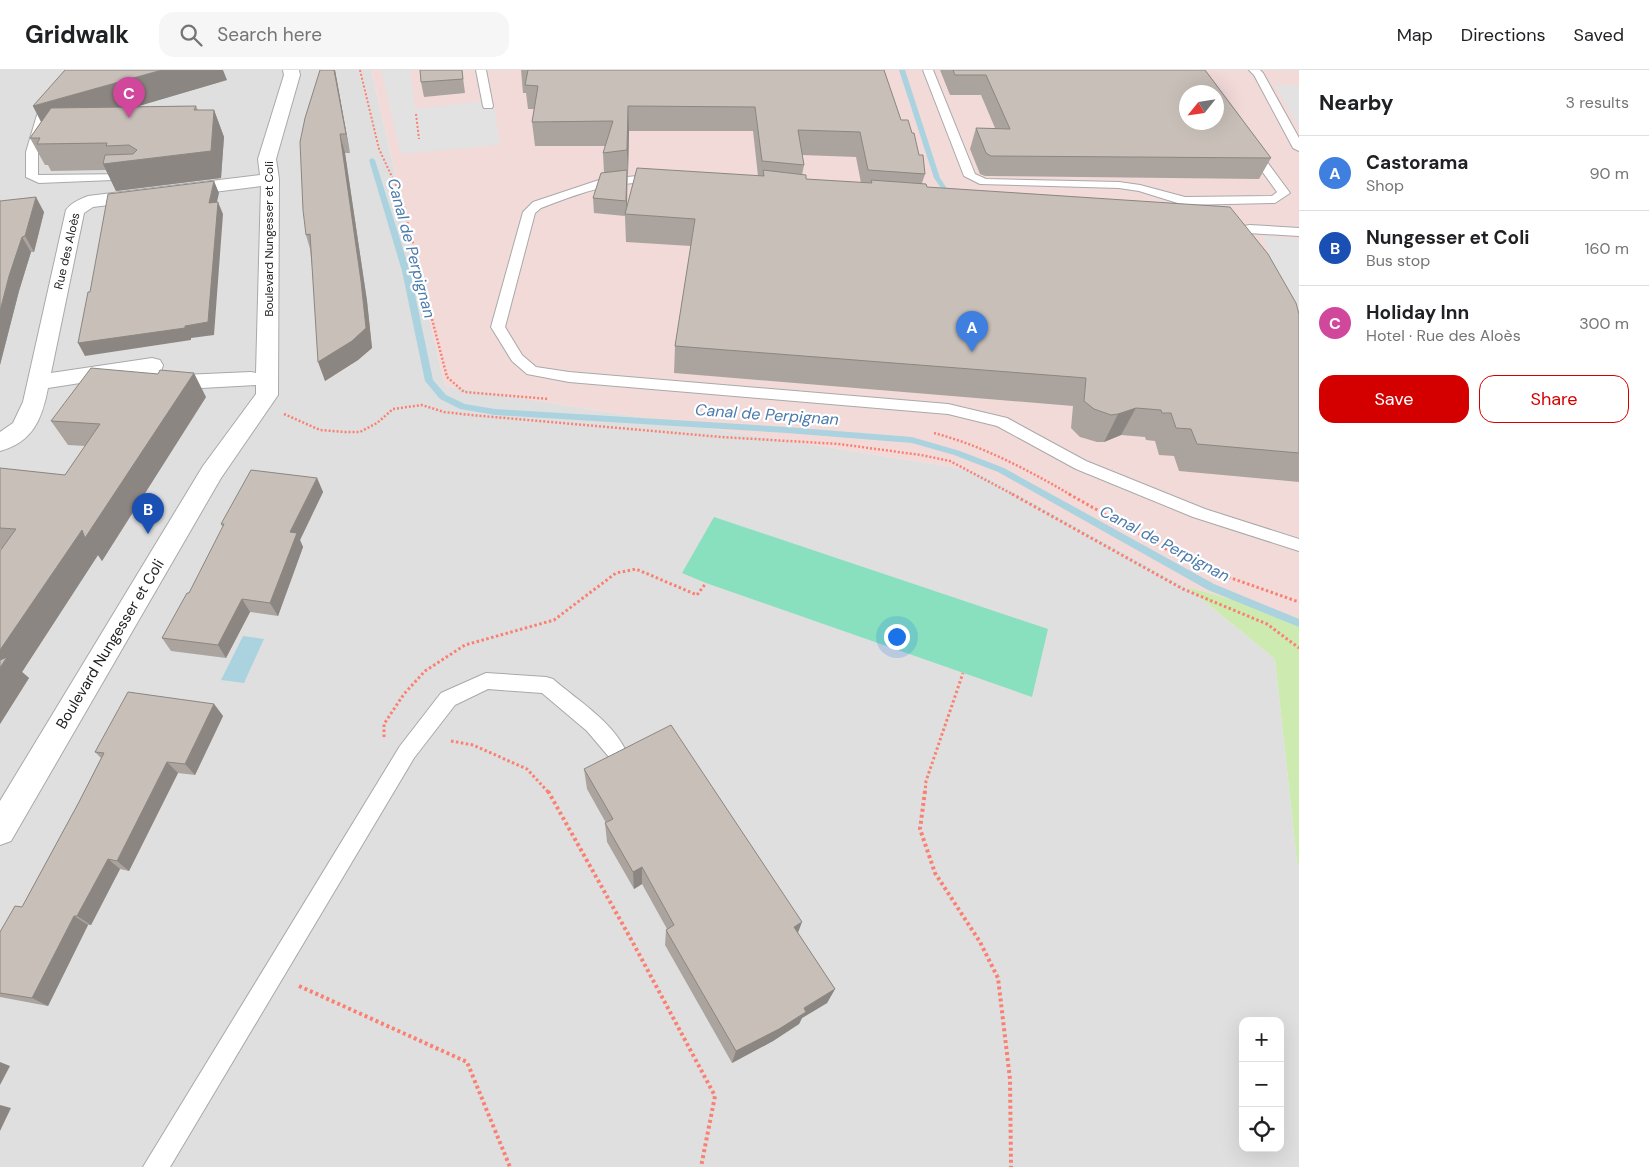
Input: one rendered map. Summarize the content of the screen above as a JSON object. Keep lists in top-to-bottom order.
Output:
{
  "streets": {
    "street": ["Boulevard Nungesser et Coli", "Rue des Aloès"]
  },
  "crossings": [
    ["Boulevard Nungesser et Coli", "Rue des Aloès"]
  ],
  "water": ["Canal de Perpignan"],
  "north": "bottom left",
  "page": {
    "header": "Gridwalk",
    "search": "Search here",
    "nav": ["Map", "Directions", "Saved"],
    "heading": ["Nearby", "3 results"],
    "pins": ["C", "A", "B"],
    "list": [
      {
        "mark": "A",
        "name": "Castorama",
        "note": "Shop",
        "value": "90 m"
      },
      {
        "mark": "B",
        "name": "Nungesser et Coli",
        "note": "Bus stop",
        "value": "160 m"
      },
      {
        "mark": "C",
        "name": "Holiday Inn",
        "note": "Hotel · Rue des Aloès",
        "value": "300 m"
      }
    ],
    "buttons": ["Save", "Share"],
    "map_buttons": ["+", "−"]
  }
}
